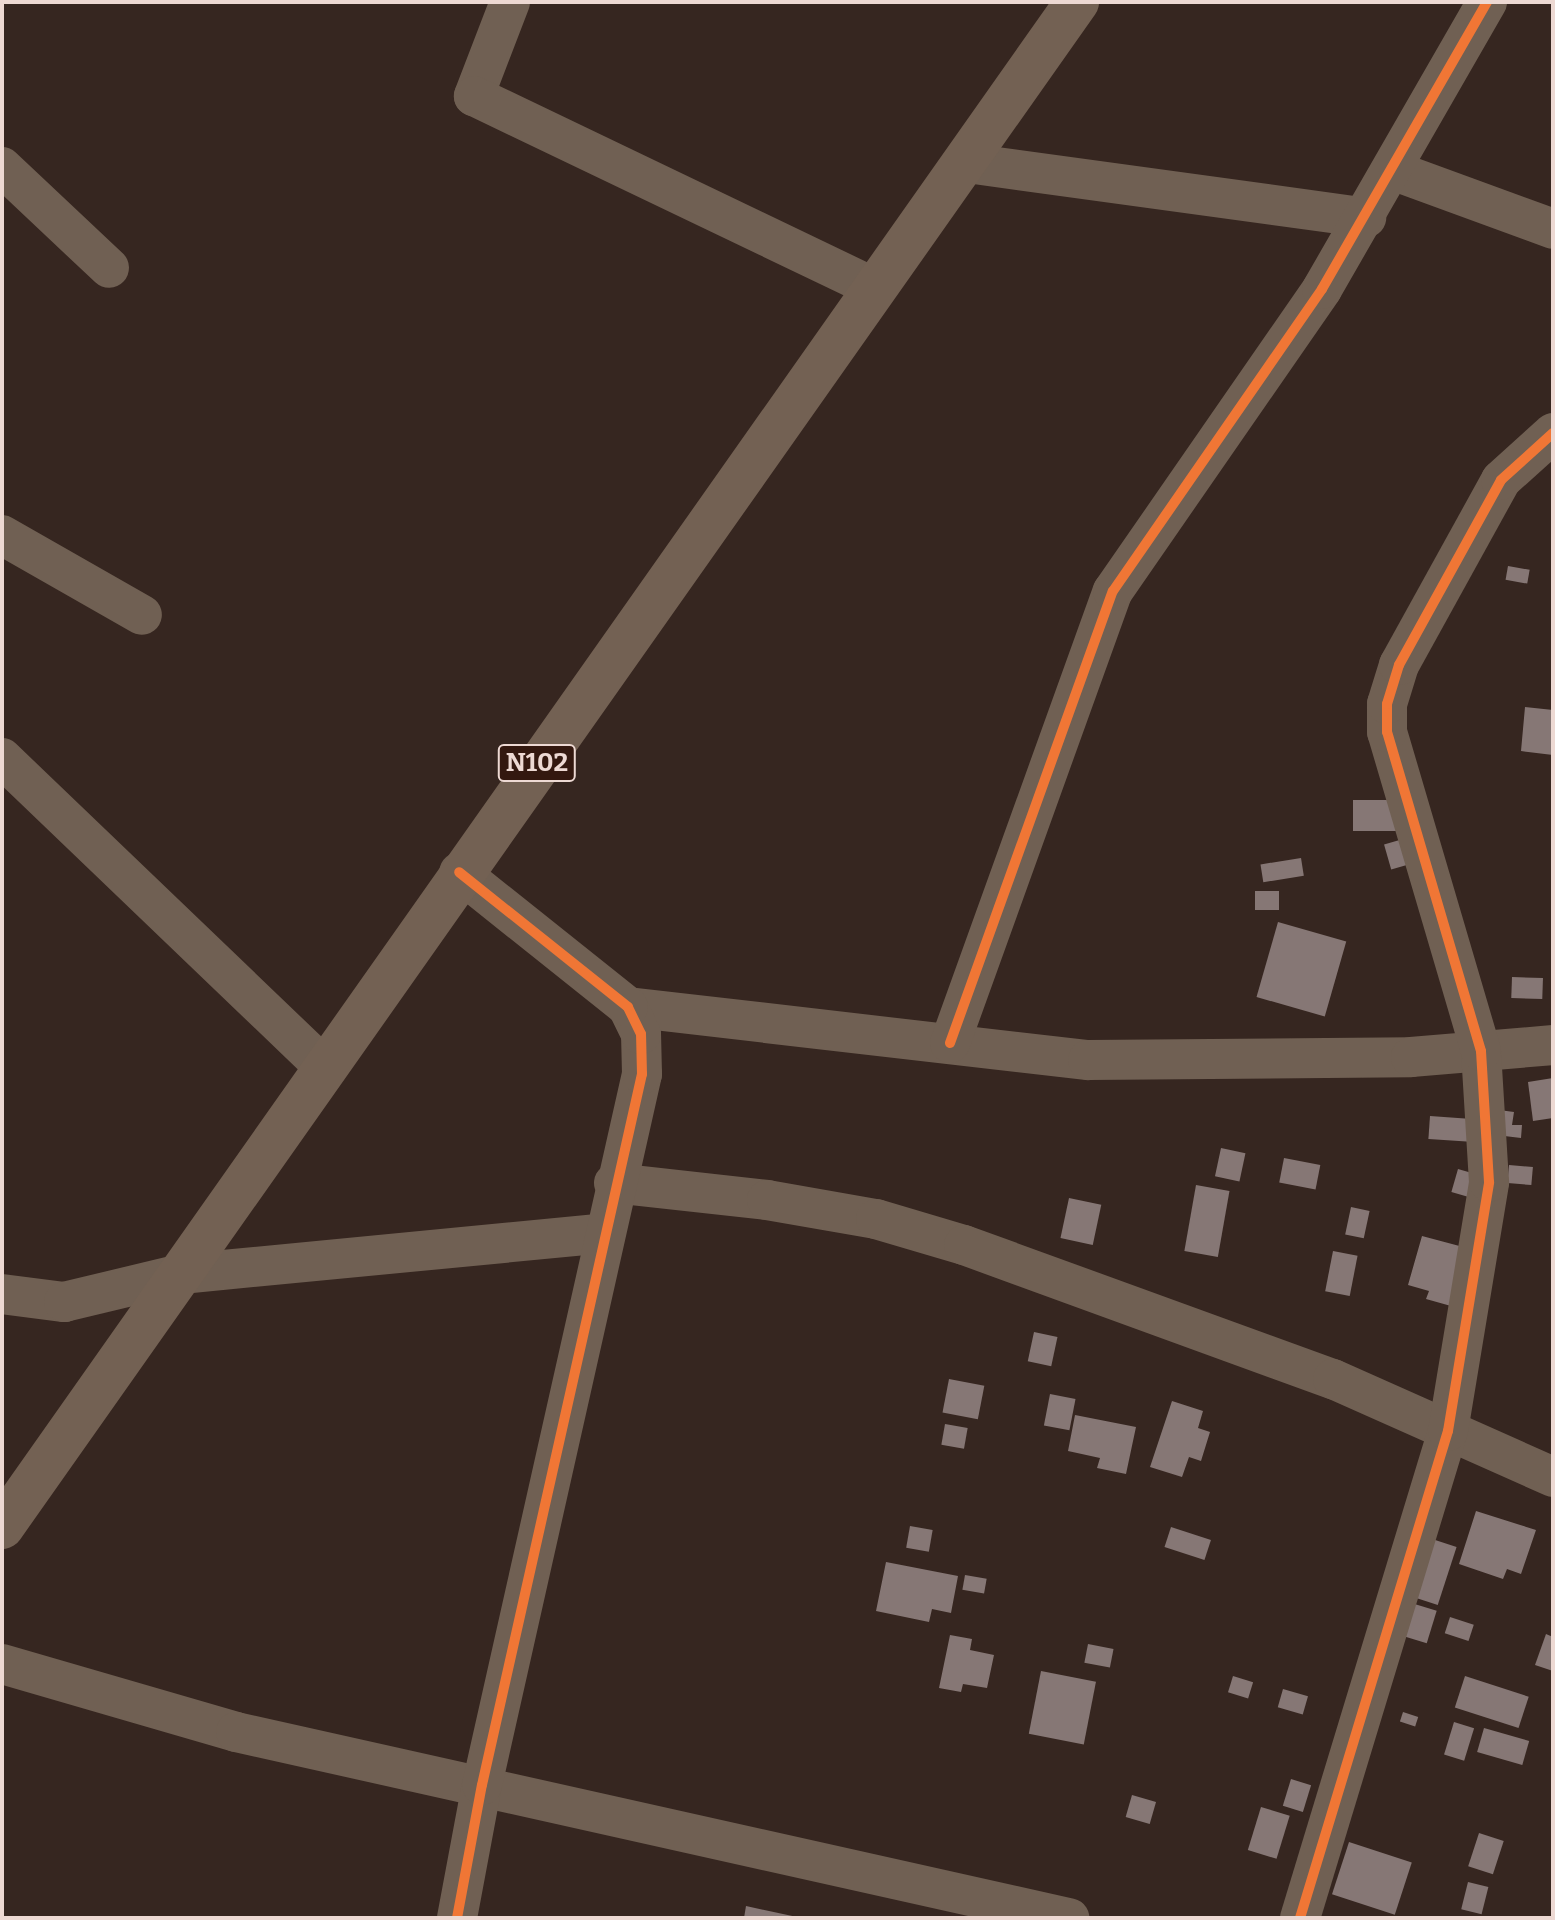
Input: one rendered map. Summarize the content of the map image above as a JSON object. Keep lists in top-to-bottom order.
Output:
{
  "streets": {
    "main road": ["N102"]
  }
}
